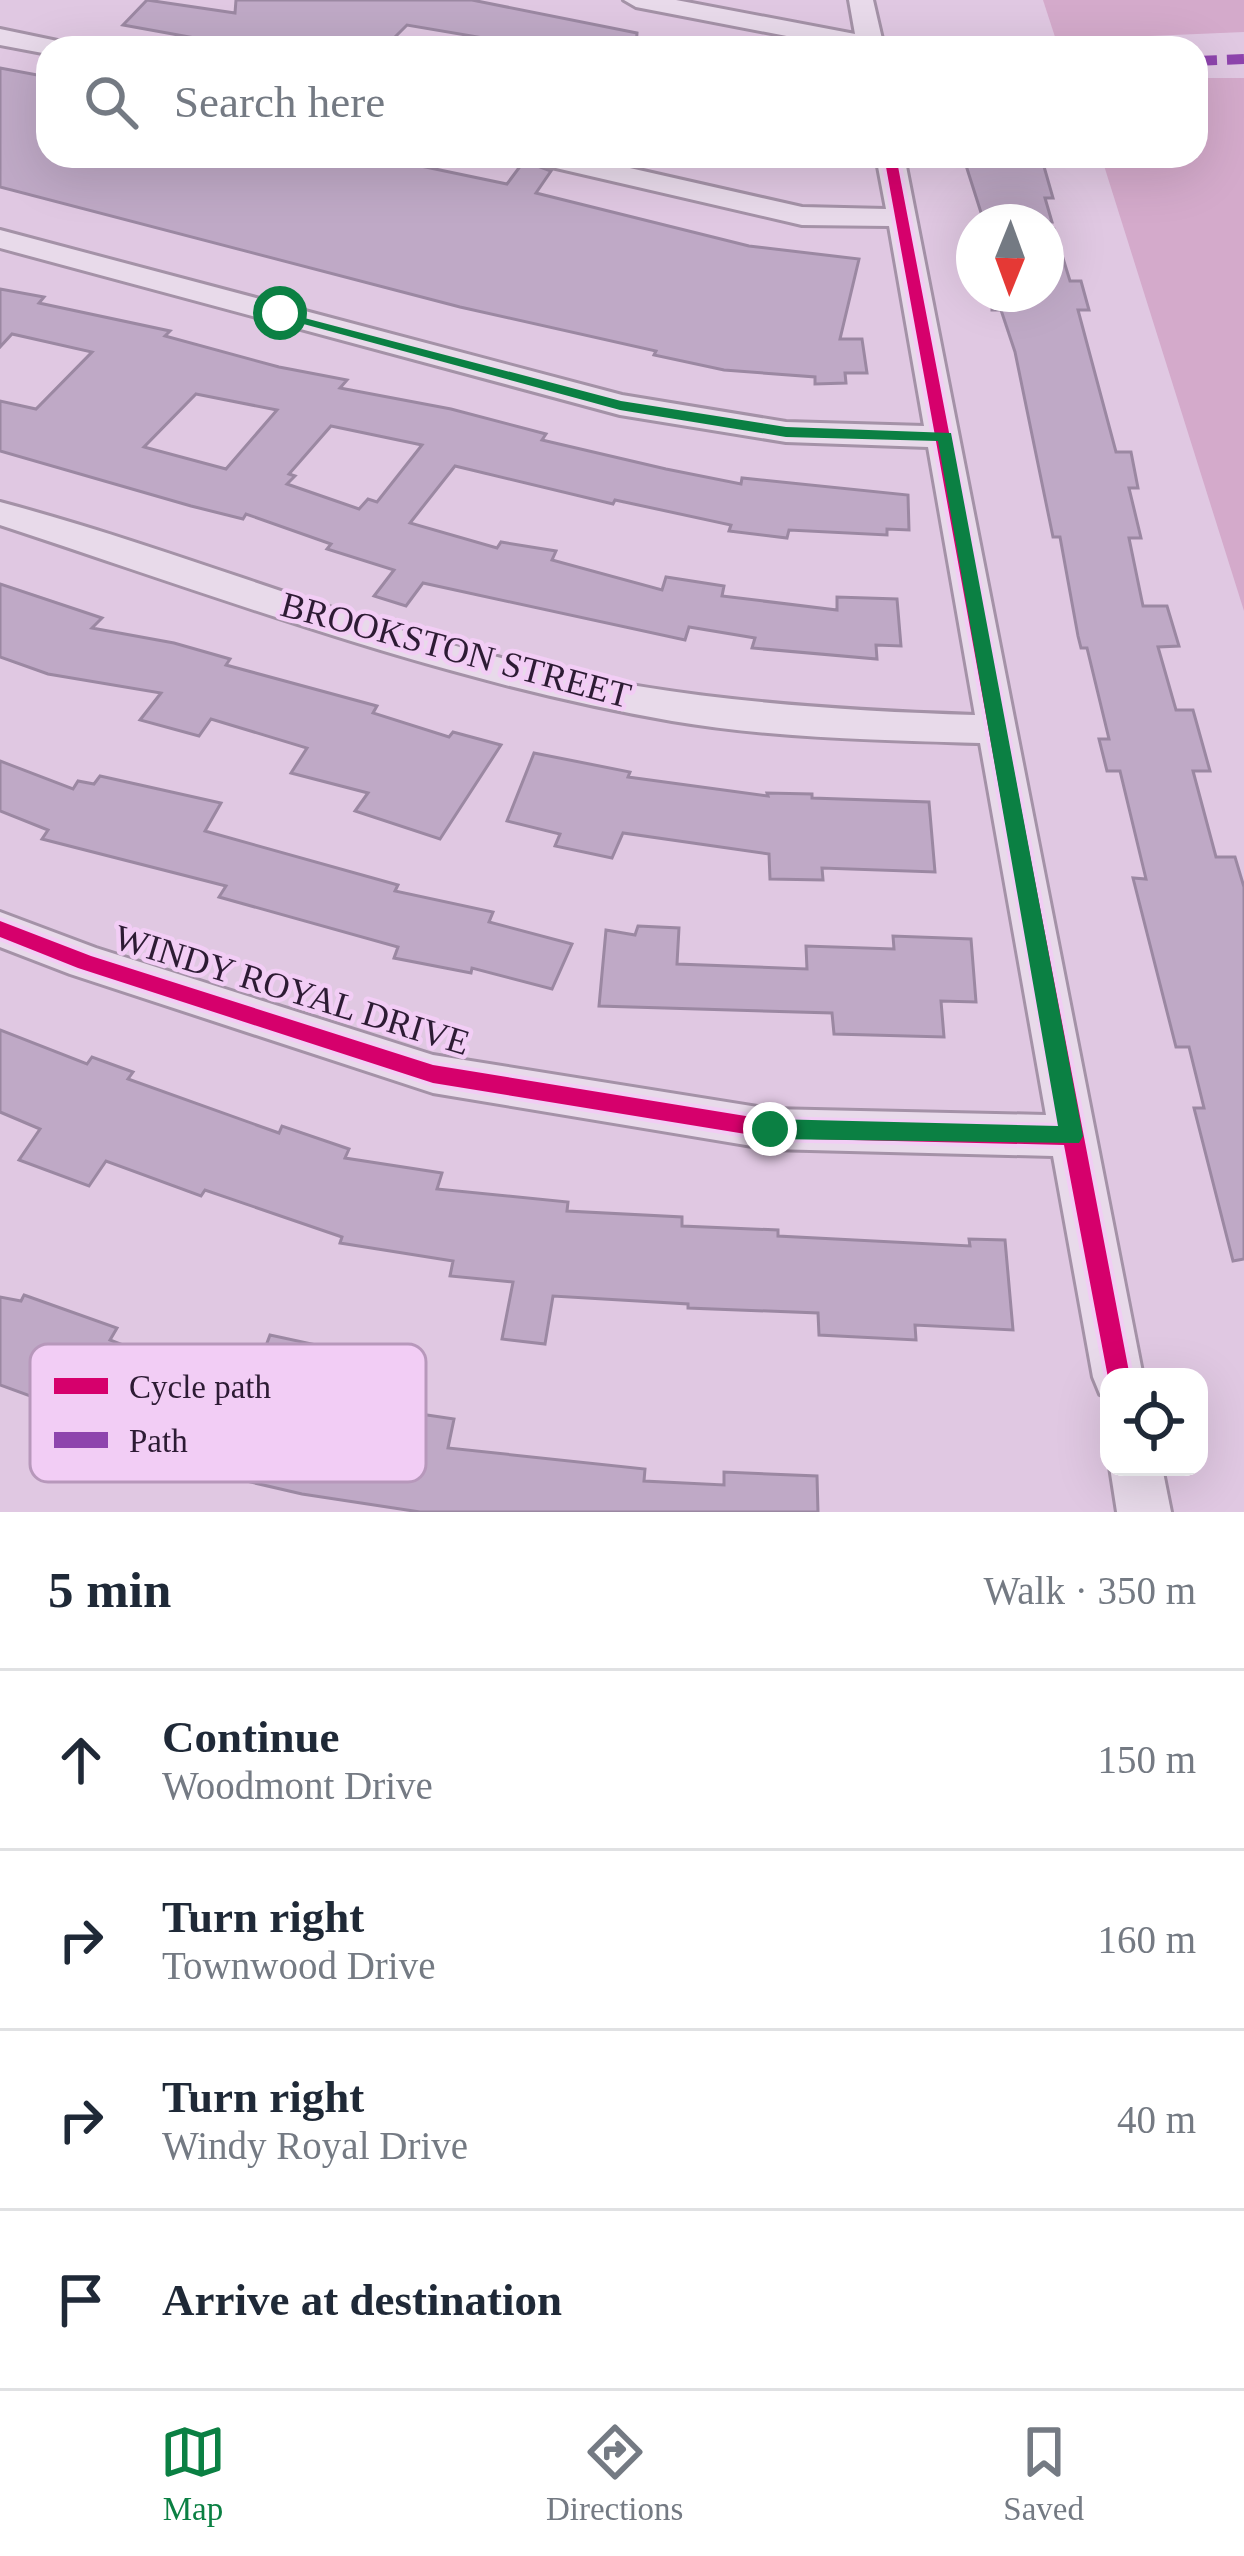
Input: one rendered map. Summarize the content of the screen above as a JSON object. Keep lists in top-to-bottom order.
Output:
{
  "streets": {
    "street": ["BROOKSTON STREET", "WINDY ROYAL DRIVE"]
  },
  "legend": ["Cycle path", "Path"],
  "north": "bottom",
  "page": {
    "search": "Search here",
    "heading": ["5 min", "Walk · 350 m"],
    "list": [
      ["Continue", "Woodmont Drive", "150 m"],
      ["Turn right", "Townwood Drive", "160 m"],
      ["Turn right", "Windy Royal Drive", "40 m"],
      "Arrive at destination"
    ],
    "nav": ["Map", "Directions", "Saved"]
  }
}
